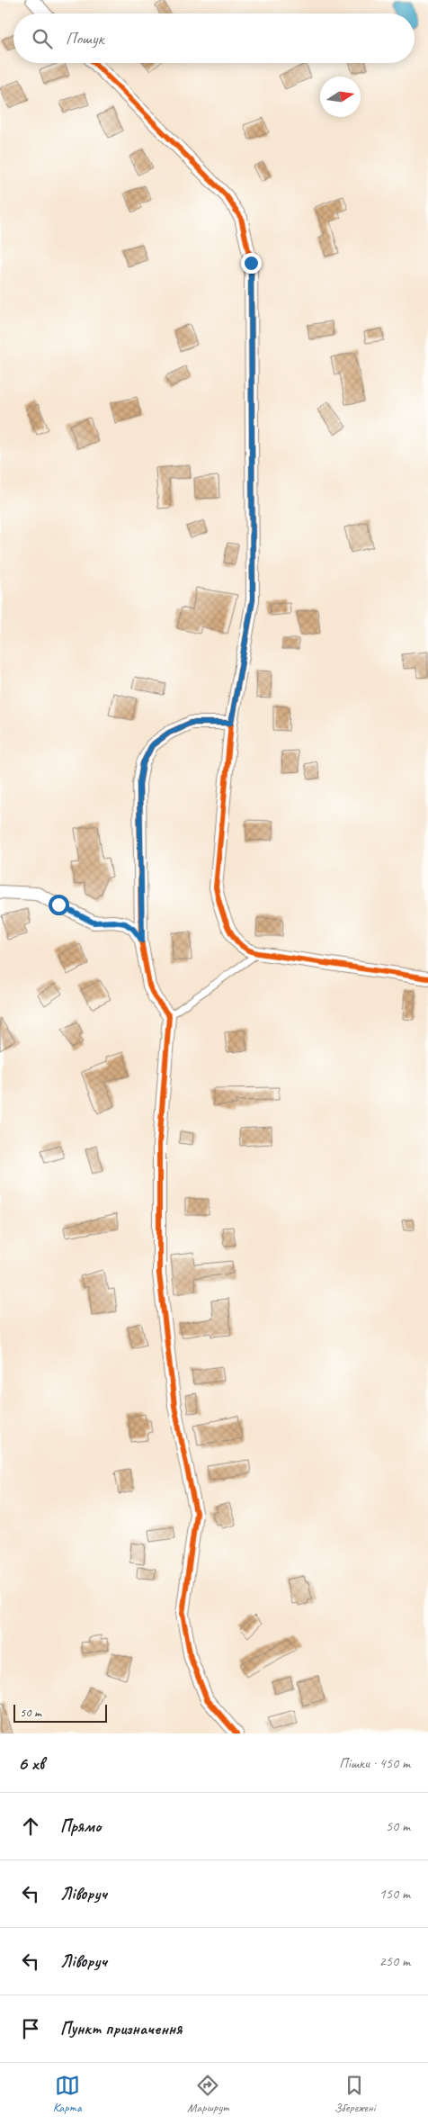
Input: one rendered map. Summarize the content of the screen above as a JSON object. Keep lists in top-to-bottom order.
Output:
{
  "scale_bar": "50 m",
  "north": "right",
  "page": {
    "search": "Пошук",
    "scale": "50 m",
    "heading": ["6 хв", "Пішки · 450 m"],
    "list": [
      ["Прямо", "50 m"],
      ["Ліворуч", "150 m"],
      ["Ліворуч", "250 m"],
      "Пункт призначення"
    ],
    "nav": ["Карта", "Маршрут", "Збережені"]
  }
}
